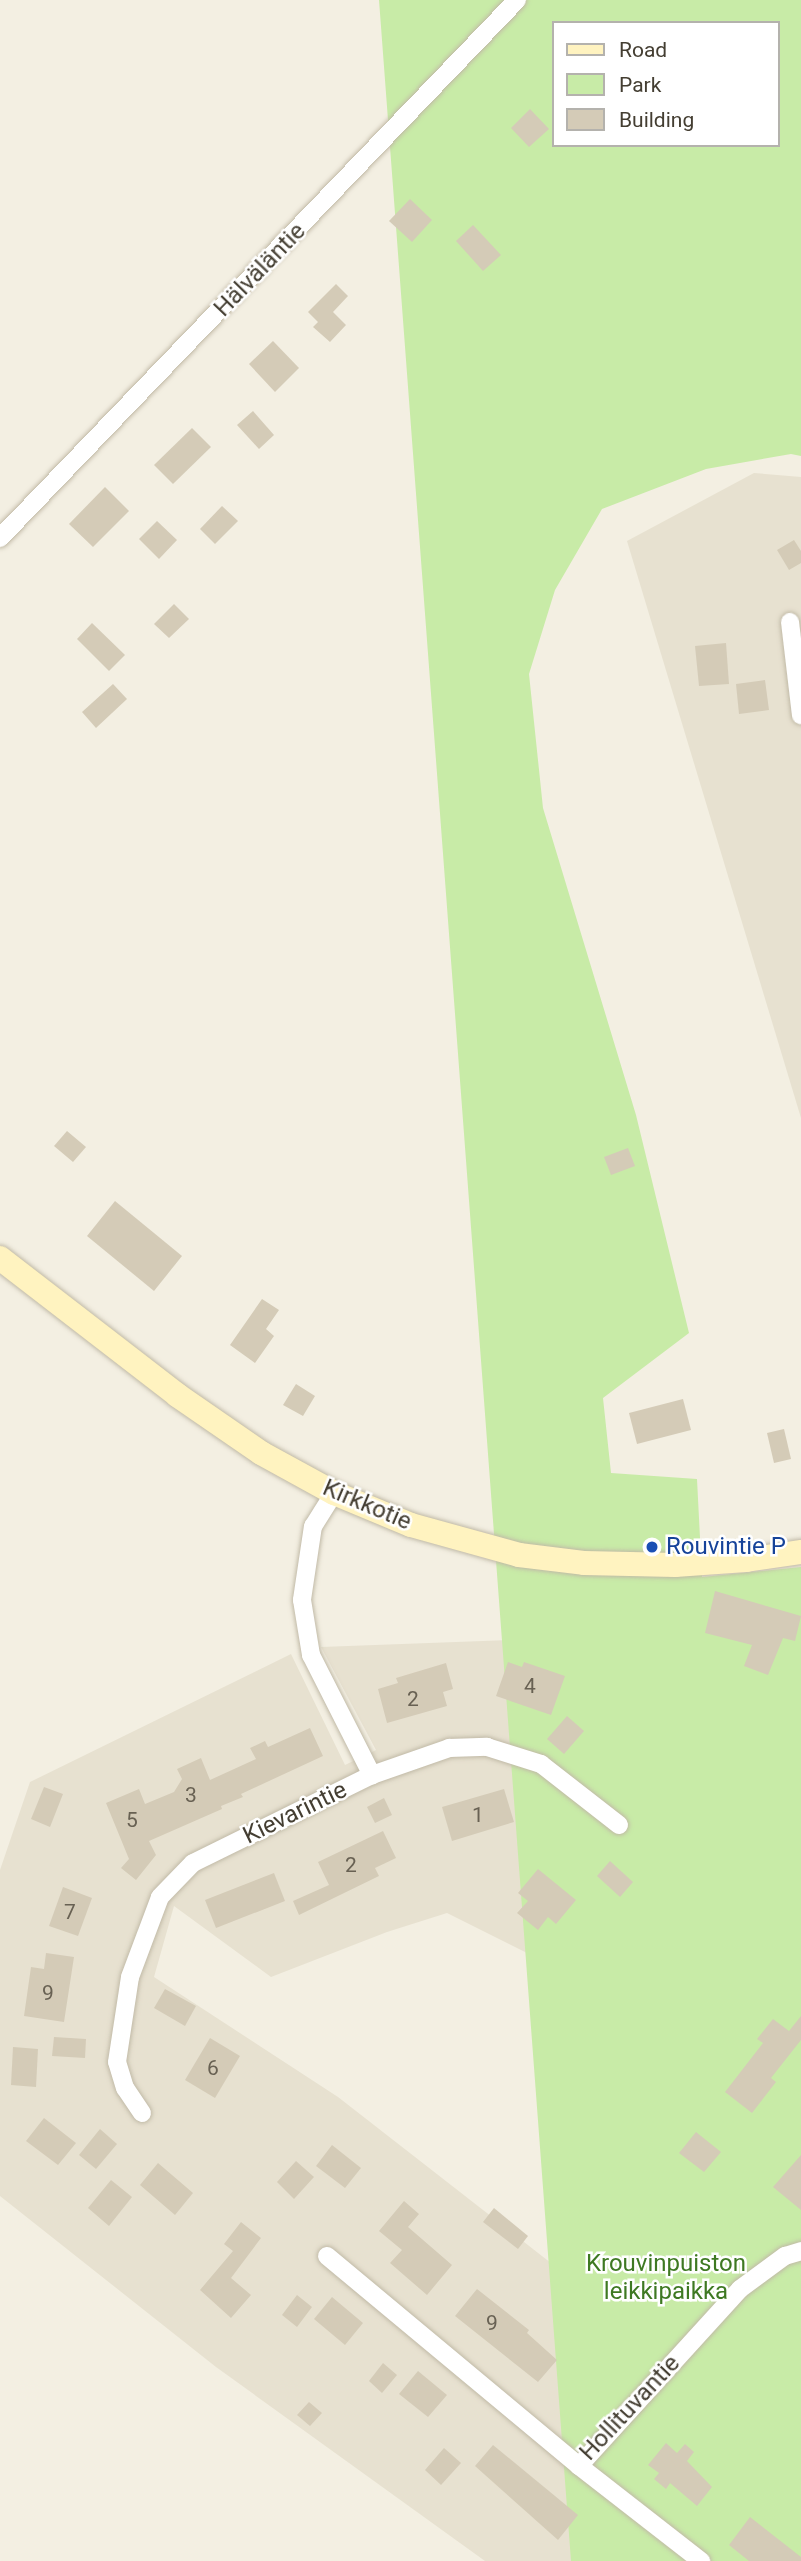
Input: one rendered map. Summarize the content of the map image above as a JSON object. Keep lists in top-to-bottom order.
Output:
{
  "streets": {
    "street": [
      "Hälväläntie",
      "Kirkkotie",
      "Kievarintie",
      "Hollituvantie"
    ]
  },
  "crossings": [
    ["Kirkkotie", "Kievarintie"]
  ],
  "parks": ["Krouvinpuiston leikkipaikka"],
  "places": ["Rouvintie P"],
  "house_numbers": [
    "4",
    "2",
    "3",
    "1",
    "5",
    "2",
    "7",
    "9",
    "6",
    "9"
  ],
  "legend": ["Road", "Park", "Building"]
}
